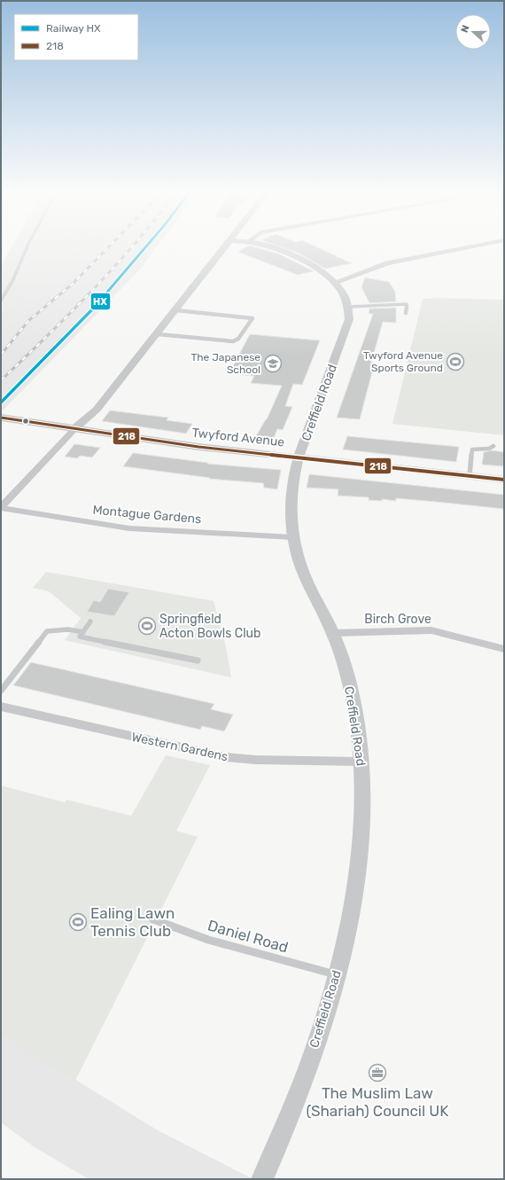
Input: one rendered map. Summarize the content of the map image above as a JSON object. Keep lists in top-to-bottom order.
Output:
{
  "streets": {
    "street": [
      "Creffield Road",
      "Twyford Avenue",
      "Montague Gardens",
      "Birch Grove",
      "Western Gardens"
    ],
    "lane": ["Daniel Road"]
  },
  "crossings": [
    ["Creffield Road", "Twyford Avenue"],
    ["Creffield Road", "Montague Gardens"],
    ["Creffield Road", "Birch Grove"],
    ["Creffield Road", "Western Gardens"],
    ["Creffield Road", "Daniel Road"]
  ],
  "places": {
    "sports": ["Twyford Avenue Sports Ground", "Springfield Acton Bowls Club", "Ealing Lawn Tennis Club"],
    "school or university": ["The Japanese School"],
    "office": ["The Muslim Law (Shariah) Council UK"]
  },
  "lines": ["rail line HX", "transit line 218"],
  "legend": ["Railway HX", "218"],
  "north": "left"
}
